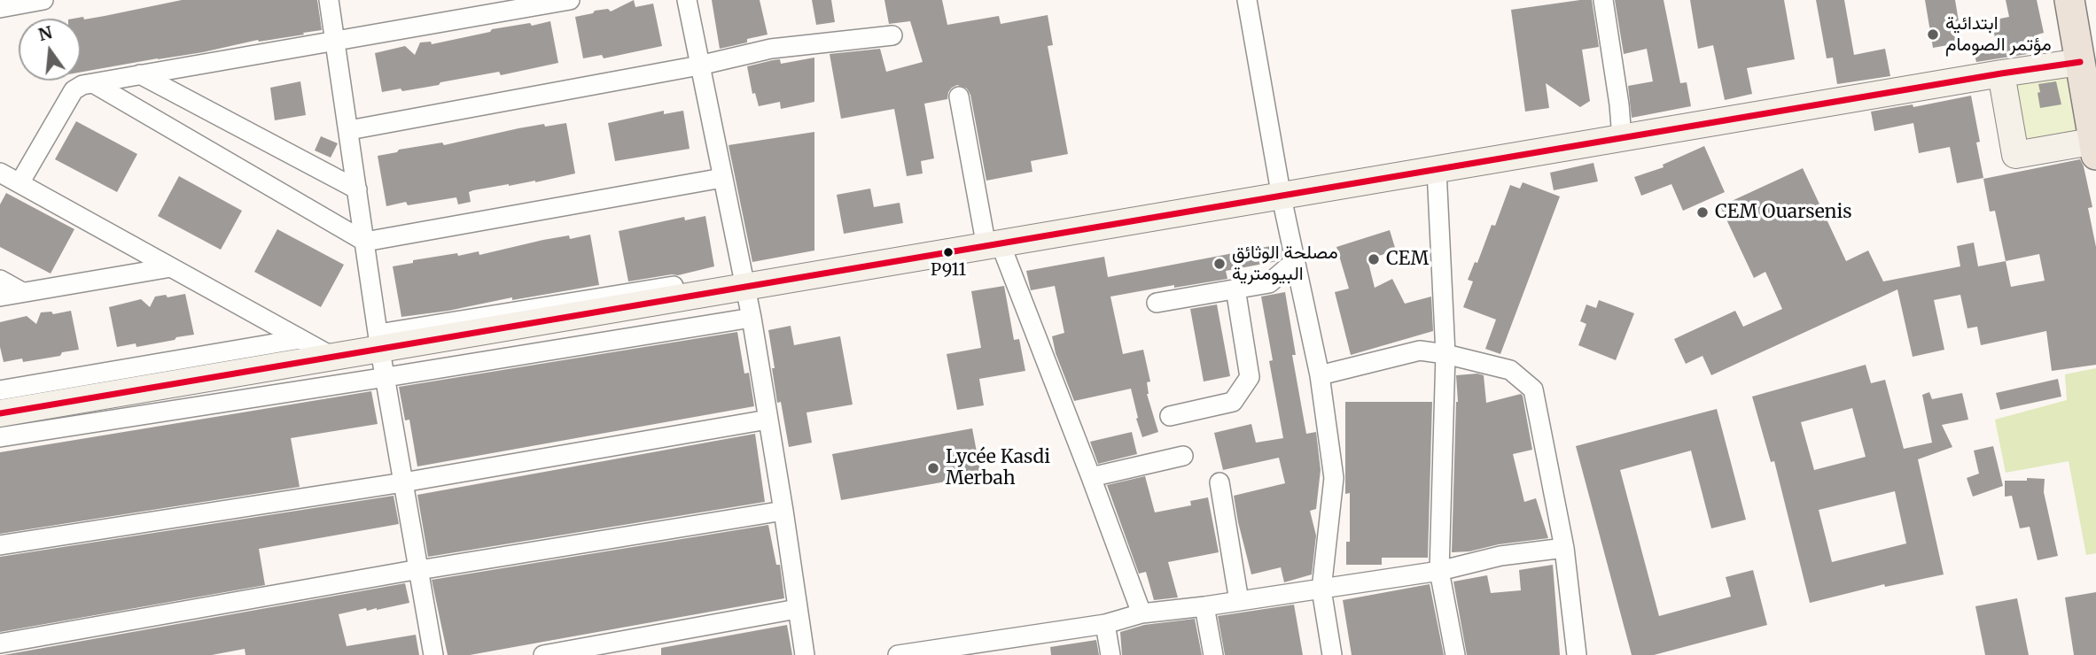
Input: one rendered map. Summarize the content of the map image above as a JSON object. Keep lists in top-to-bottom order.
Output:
{
  "places": [
    "ابتدائية مؤتمر الصومام",
    "CEM Ouarsenis",
    "P911",
    "CEM",
    "مصلحة الوثائق البيومترية",
    "Lycée Kasdi Merbah"
  ],
  "north": "top"
}
